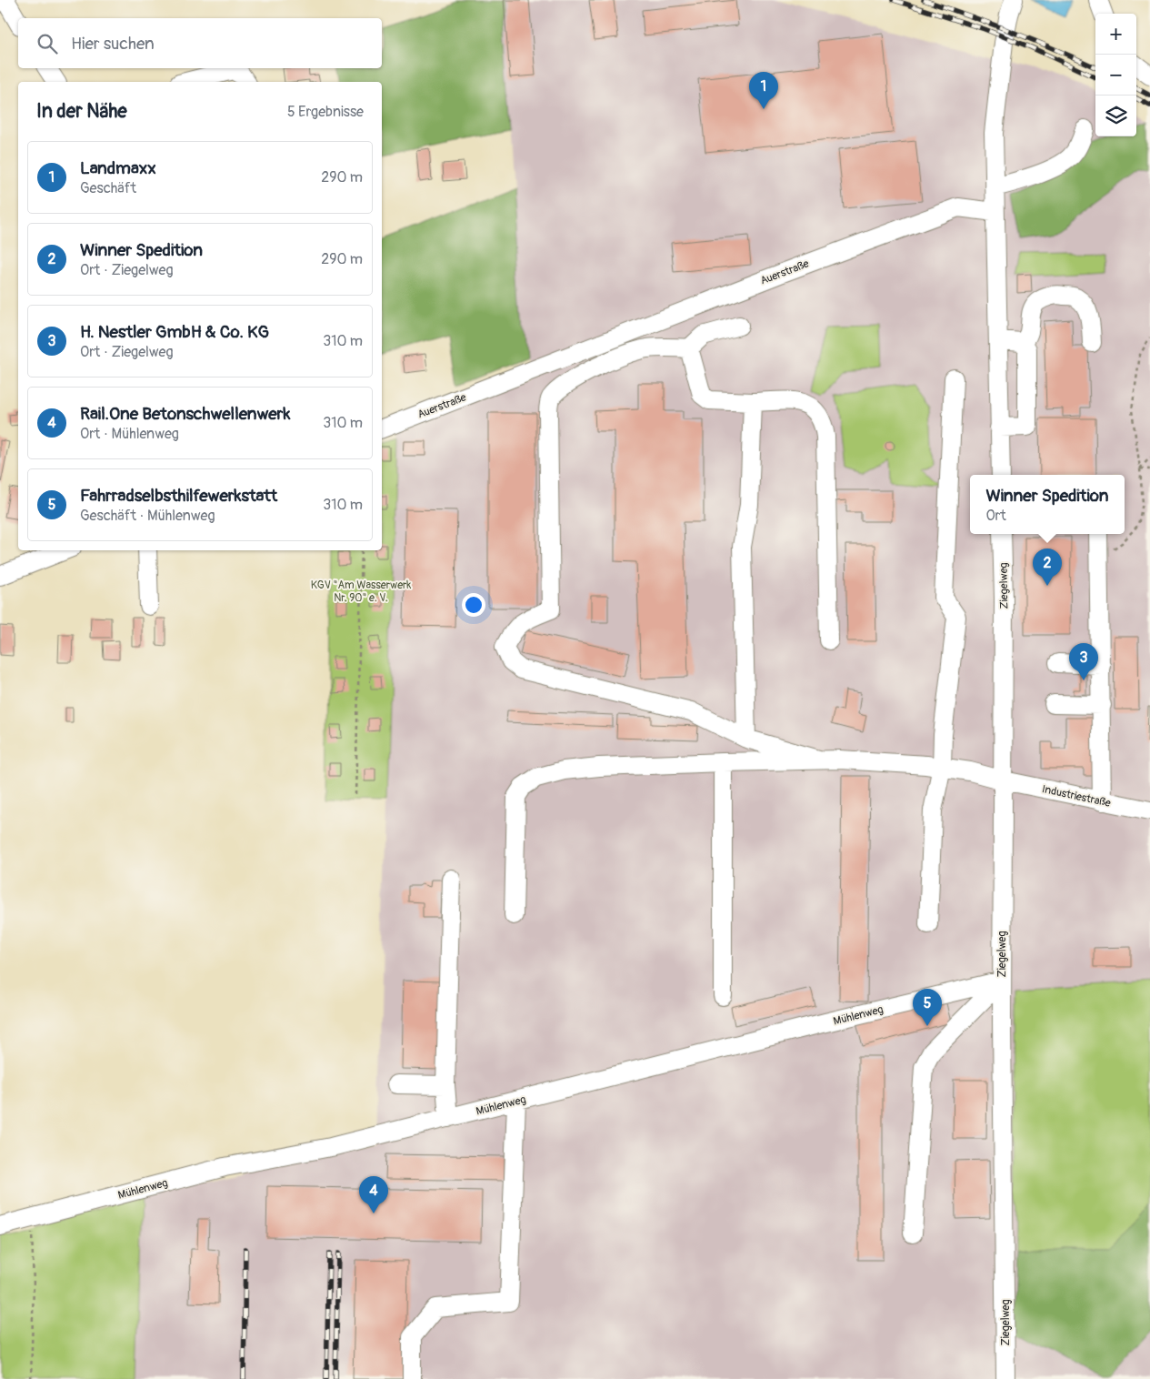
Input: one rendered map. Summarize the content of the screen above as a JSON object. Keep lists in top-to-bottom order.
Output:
{
  "streets": {
    "street": [
      "Auerstraße",
      "Ziegelweg",
      "Industriestraße",
      "Mühlenweg"
    ]
  },
  "crossings": [
    ["Ziegelweg", "Industriestraße"],
    ["Ziegelweg", "Mühlenweg"]
  ],
  "parks": ["KGV \"Am Wasserwerk Nr. 90\" e. V."],
  "page": {
    "map_buttons": ["+", "−"],
    "search": "Hier suchen",
    "pins": [
      "1",
      "2",
      "3",
      "5",
      "4"
    ],
    "heading": ["In der Nähe", "5 Ergebnisse"],
    "list": [
      {
        "mark": "1",
        "name": "Landmaxx",
        "note": "Geschäft",
        "value": "290 m"
      },
      {
        "mark": "2",
        "name": "Winner Spedition",
        "note": "Ort · Ziegelweg",
        "value": "290 m"
      },
      {
        "mark": "3",
        "name": "H. Nestler GmbH & Co. KG",
        "note": "Ort · Ziegelweg",
        "value": "310 m"
      },
      {
        "mark": "4",
        "name": "Rail.One Betonschwellenwerk",
        "note": "Ort · Mühlenweg",
        "value": "310 m"
      },
      {
        "mark": "5",
        "name": "Fahrradselbsthilfewerkstatt",
        "note": "Geschäft · Mühlenweg",
        "value": "310 m"
      }
    ],
    "popup": ["Winner Spedition", "Ort"]
  }
}
